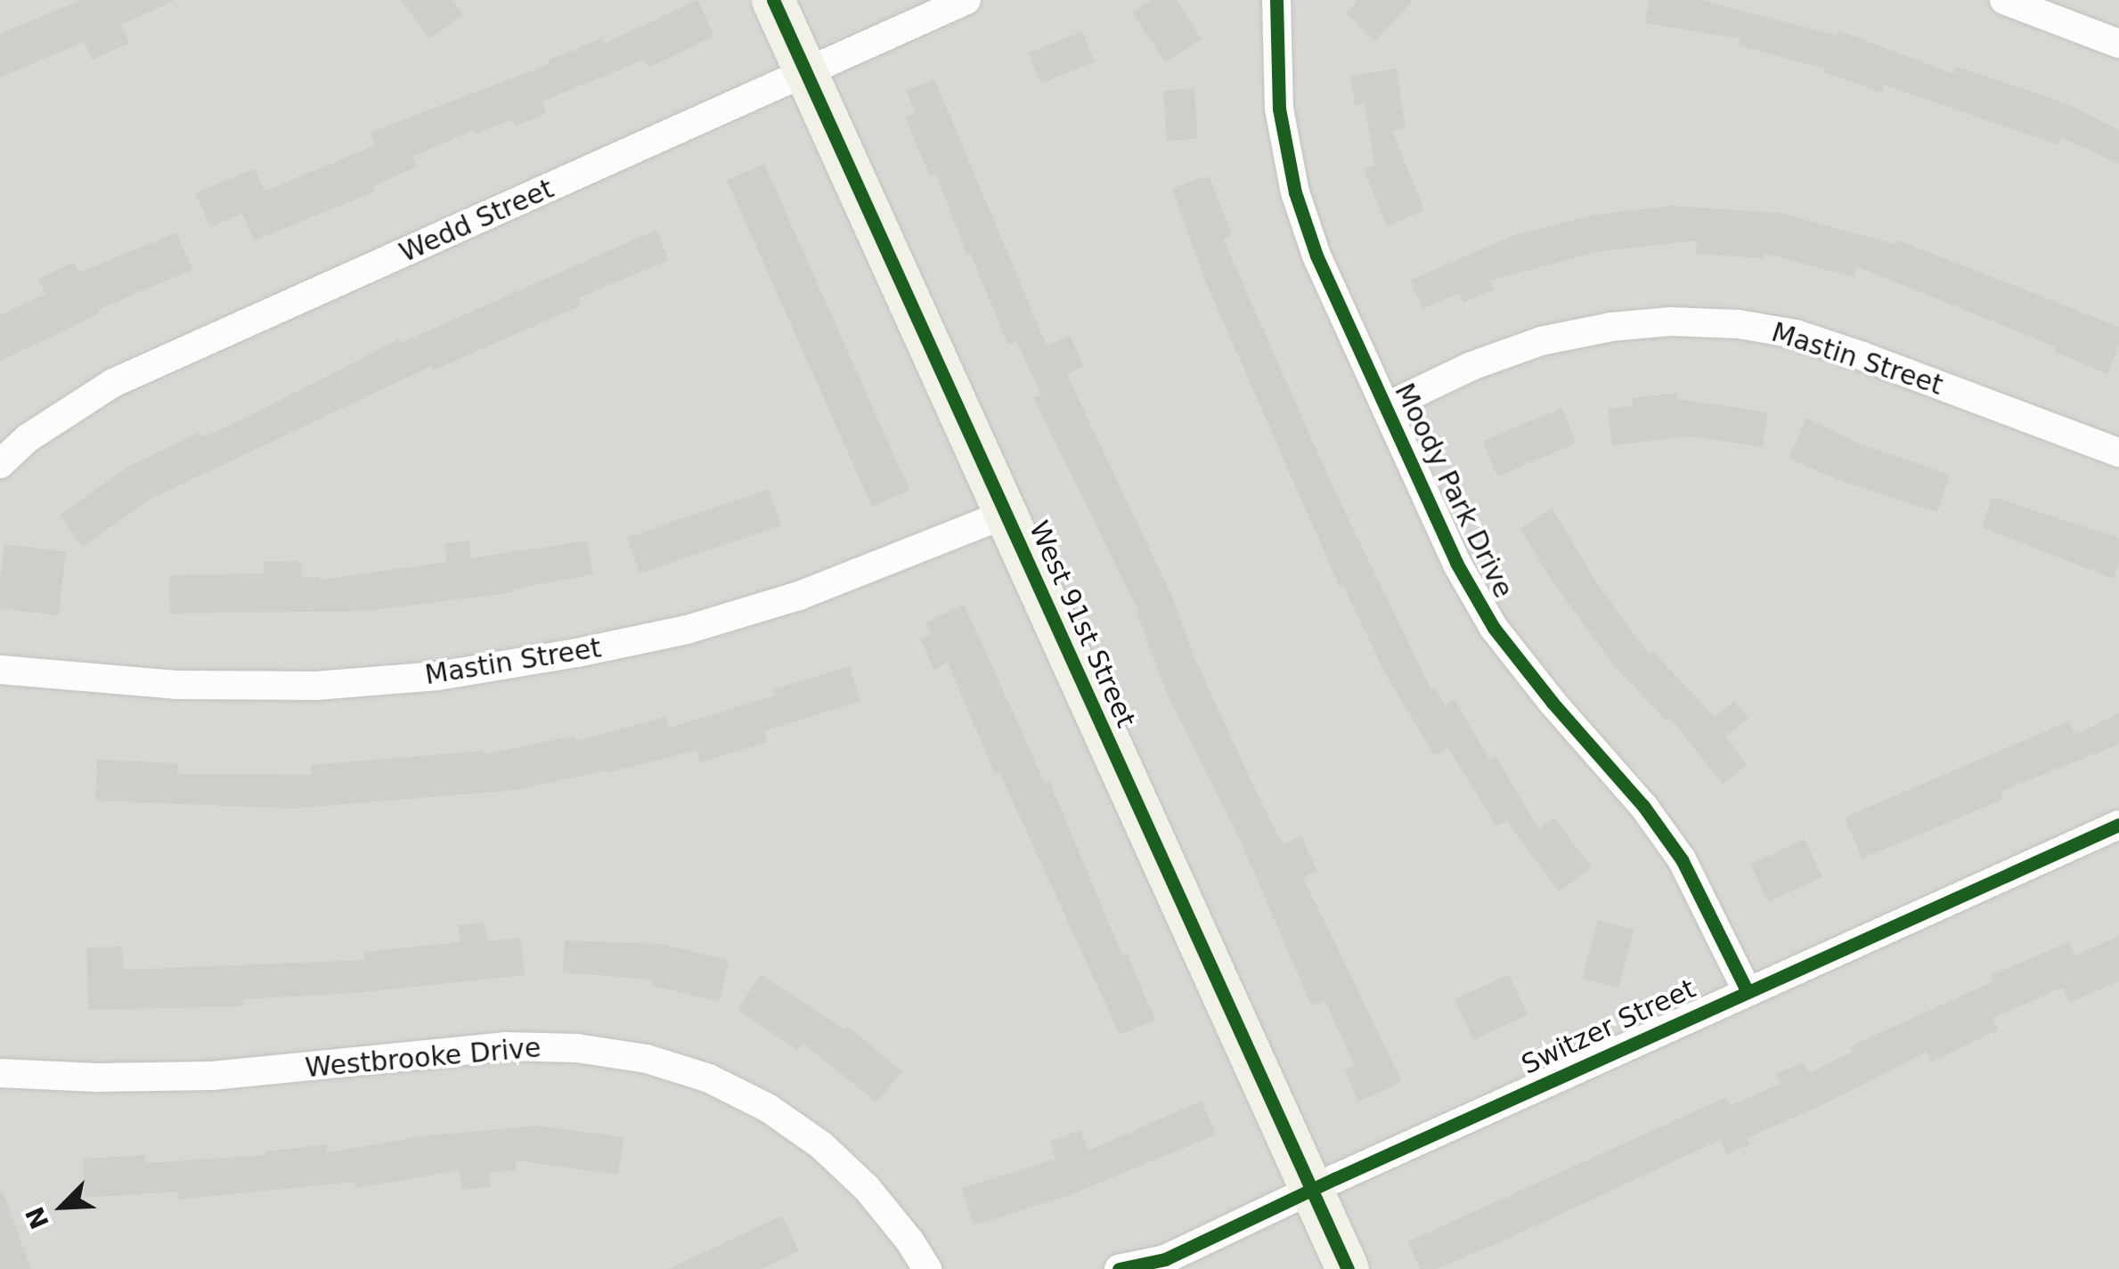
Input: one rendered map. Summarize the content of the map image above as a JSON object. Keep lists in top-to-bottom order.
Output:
{
  "streets": {
    "street": [
      "Wedd Street",
      "Mastin Street",
      "Moody Park Drive",
      "West 91st Street",
      "Switzer Street",
      "Westbrooke Drive"
    ]
  },
  "crossings": [
    ["Wedd Street", "West 91st Street"],
    ["Mastin Street", "Moody Park Drive"],
    ["Mastin Street", "West 91st Street"],
    ["Moody Park Drive", "Switzer Street"],
    ["West 91st Street", "Switzer Street"]
  ],
  "north": "bottom left"
}
